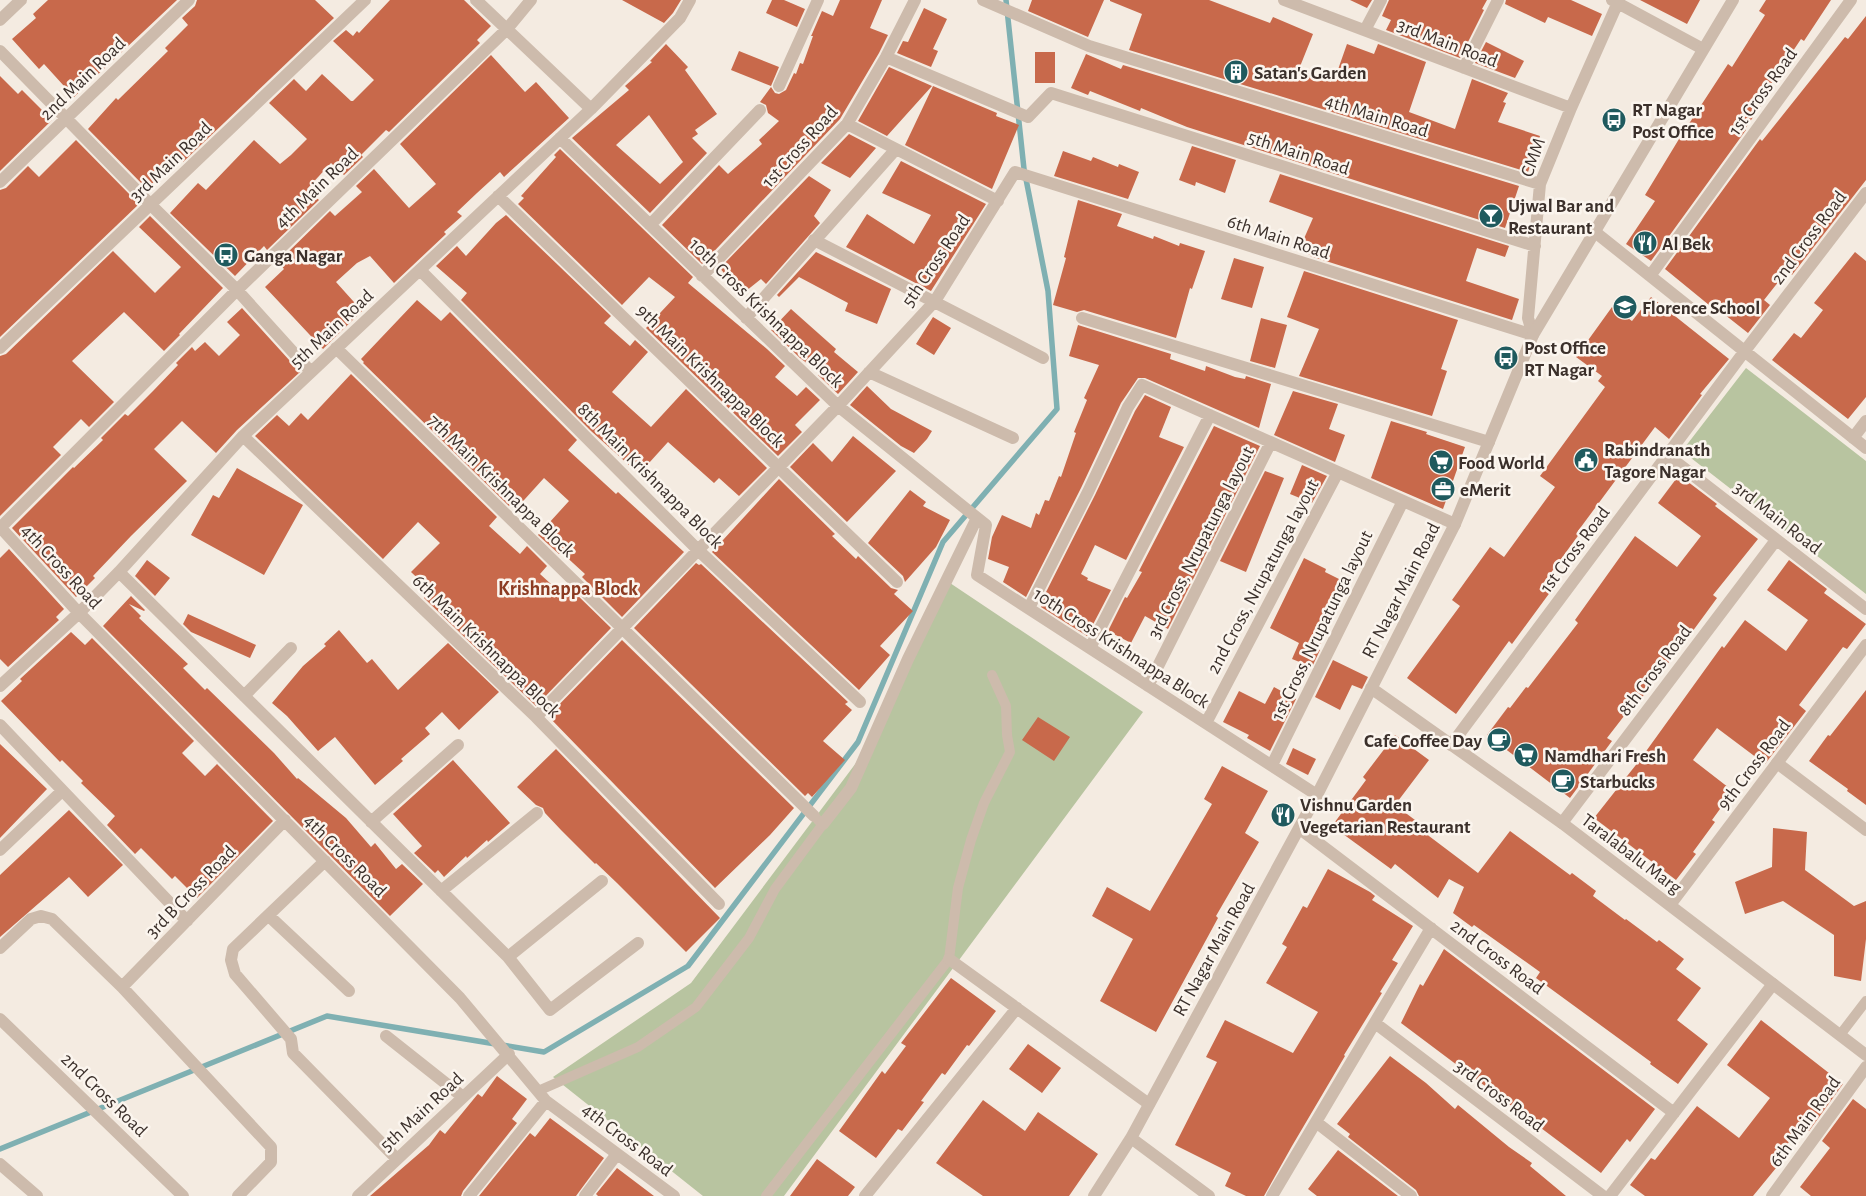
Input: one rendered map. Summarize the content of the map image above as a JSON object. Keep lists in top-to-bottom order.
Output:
{
  "streets": {
    "street": [
      "3rd Main Road",
      "2nd Main Road",
      "1st Cross Road",
      "4th Main Road",
      "5th Main Road",
      "CMM",
      "6th Main Road",
      "2nd Cross Road",
      "5th Cross Road",
      "10th Cross Krishnappa Block",
      "9th Main Krishnappa Block",
      "8th Main Krishnappa Block",
      "7th Main Krishnappa Block",
      "3rd Cross, Nrupatunga layout",
      "4th Cross Road",
      "2nd Cross, Nrupatunga layout",
      "RT Nagar Main Road",
      "1st Cross, Nrupatunga layout",
      "6th Main Krishnappa Block",
      "8th Cross Road",
      "9th Cross Road",
      "Taralabalu Marg",
      "3rd B Cross Road",
      "3rd Cross Road"
    ]
  },
  "crossings": [
    ["3rd Main Road", "1st Cross Road"],
    ["3rd Main Road", "CMM"],
    ["3rd Main Road", "8th Cross Road"],
    ["1st Cross Road", "5th Main Road"],
    ["1st Cross Road", "2nd Cross Road"],
    ["1st Cross Road", "10th Cross Krishnappa Block"],
    ["1st Cross Road", "Taralabalu Marg"],
    ["4th Main Road", "CMM"],
    ["4th Main Road", "4th Cross Road"],
    ["5th Main Road", "CMM"],
    ["5th Main Road", "10th Cross Krishnappa Block"],
    ["5th Main Road", "9th Main Krishnappa Block"],
    ["5th Main Road", "8th Main Krishnappa Block"],
    ["5th Main Road", "7th Main Krishnappa Block"],
    ["5th Main Road", "4th Cross Road"],
    ["5th Main Road", "6th Main Krishnappa Block"],
    ["CMM", "6th Main Road"],
    ["CMM", "RT Nagar Main Road"],
    ["6th Main Road", "5th Cross Road"],
    ["6th Main Road", "RT Nagar Main Road"],
    ["2nd Cross Road", "RT Nagar Main Road"],
    ["5th Cross Road", "10th Cross Krishnappa Block"],
    ["5th Cross Road", "9th Main Krishnappa Block"],
    ["5th Cross Road", "8th Main Krishnappa Block"],
    ["5th Cross Road", "7th Main Krishnappa Block"],
    ["5th Cross Road", "6th Main Krishnappa Block"],
    ["10th Cross Krishnappa Block", "3rd Cross, Nrupatunga layout"],
    ["10th Cross Krishnappa Block", "2nd Cross, Nrupatunga layout"],
    ["10th Cross Krishnappa Block", "RT Nagar Main Road"],
    ["10th Cross Krishnappa Block", "1st Cross, Nrupatunga layout"],
    ["4th Cross Road", "3rd B Cross Road"],
    ["RT Nagar Main Road", "Taralabalu Marg"],
    ["8th Cross Road", "Taralabalu Marg"],
    ["9th Cross Road", "Taralabalu Marg"]
  ],
  "districts": ["Krishnappa Block"],
  "places": {
    "building": ["Satan's Garden"],
    "bus stop": ["RT Nagar Post Office", "Ganga Nagar", "Post Office RT Nagar"],
    "bar": ["Ujwal Bar and Restaurant"],
    "restaurant": ["Al Bek", "Vishnu Garden Vegetarian Restaurant"],
    "school or university": ["Florence School"],
    "public building": ["Rabindranath Tagore Nagar"],
    "supermarket": ["Food World", "Namdhari Fresh"],
    "office": ["eMerit"],
    "cafe": ["Cafe Coffee Day", "Starbucks"]
  }
}
